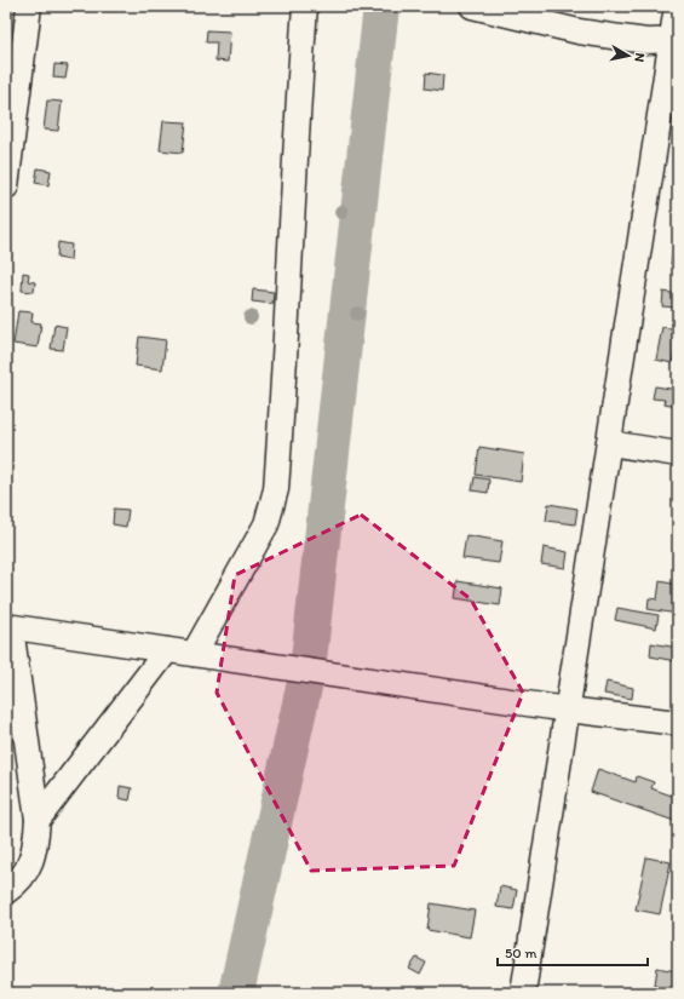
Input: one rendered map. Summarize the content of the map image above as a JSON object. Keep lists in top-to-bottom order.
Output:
{
  "scale_bar": "50 m",
  "north": "right"
}
